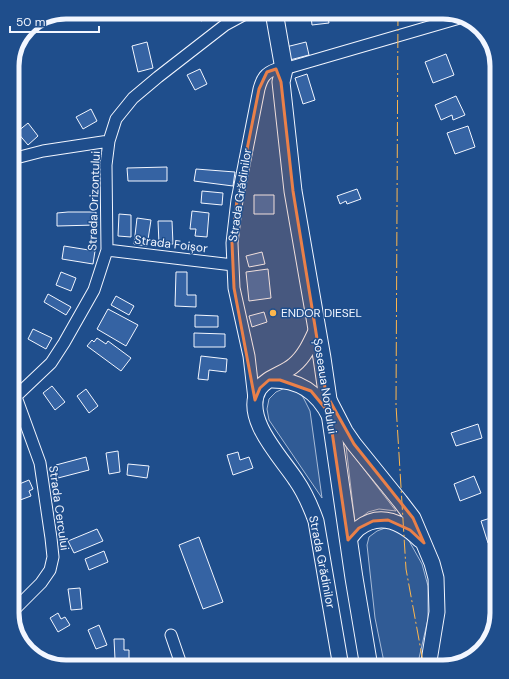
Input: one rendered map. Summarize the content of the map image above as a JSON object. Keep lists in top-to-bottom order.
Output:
{
  "streets": {
    "main road": ["Șoseaua Nordului"],
    "street": [
      "Strada Grădinilor",
      "Strada Orizontului",
      "Strada Foișor",
      "Strada Cercului"
    ]
  },
  "crossings": [
    ["Strada Grădinilor", "Strada Foișor"],
    ["Strada Grădinilor", "Șoseaua Nordului"],
    ["Strada Orizontului", "Strada Foișor"]
  ],
  "places": ["ENDOR DIESEL"],
  "scale_bar": "50 m"
}
